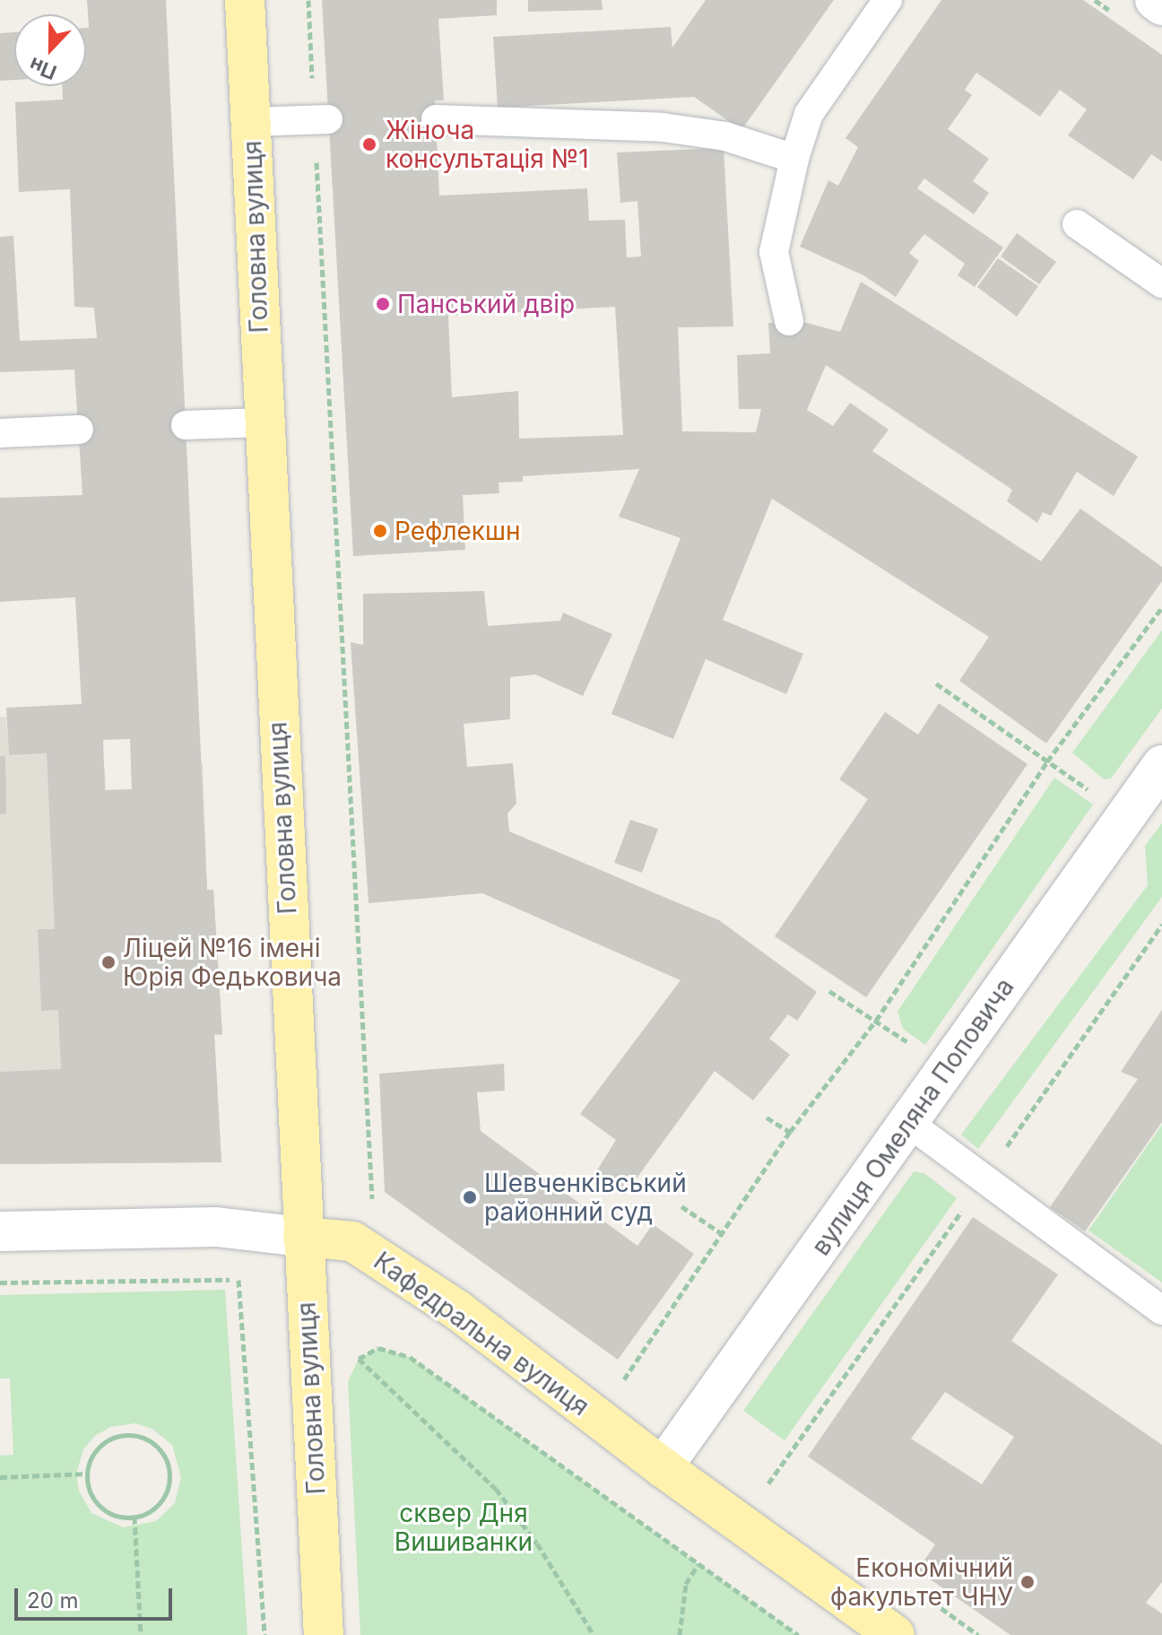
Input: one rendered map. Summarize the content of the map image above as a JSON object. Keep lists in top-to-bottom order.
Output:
{
  "streets": {
    "main road": ["Головна вулиця", "Кафедральна вулиця"],
    "street": ["вулиця Омеляна Поповича"]
  },
  "crossings": [
    ["Головна вулиця", "Кафедральна вулиця"],
    ["вулиця Омеляна Поповича", "Кафедральна вулиця"]
  ],
  "parks": ["сквер Дня Вишиванки"],
  "places": [
    "Жіноча консультація №1",
    "Панський двір",
    "Рефлекшн",
    "Ліцей №16 імені Юрія Федьковича",
    "Шевченківський районний суд",
    "Економічний факультет ЧНУ"
  ],
  "scale_bar": "20 m",
  "north": "bottom"
}
